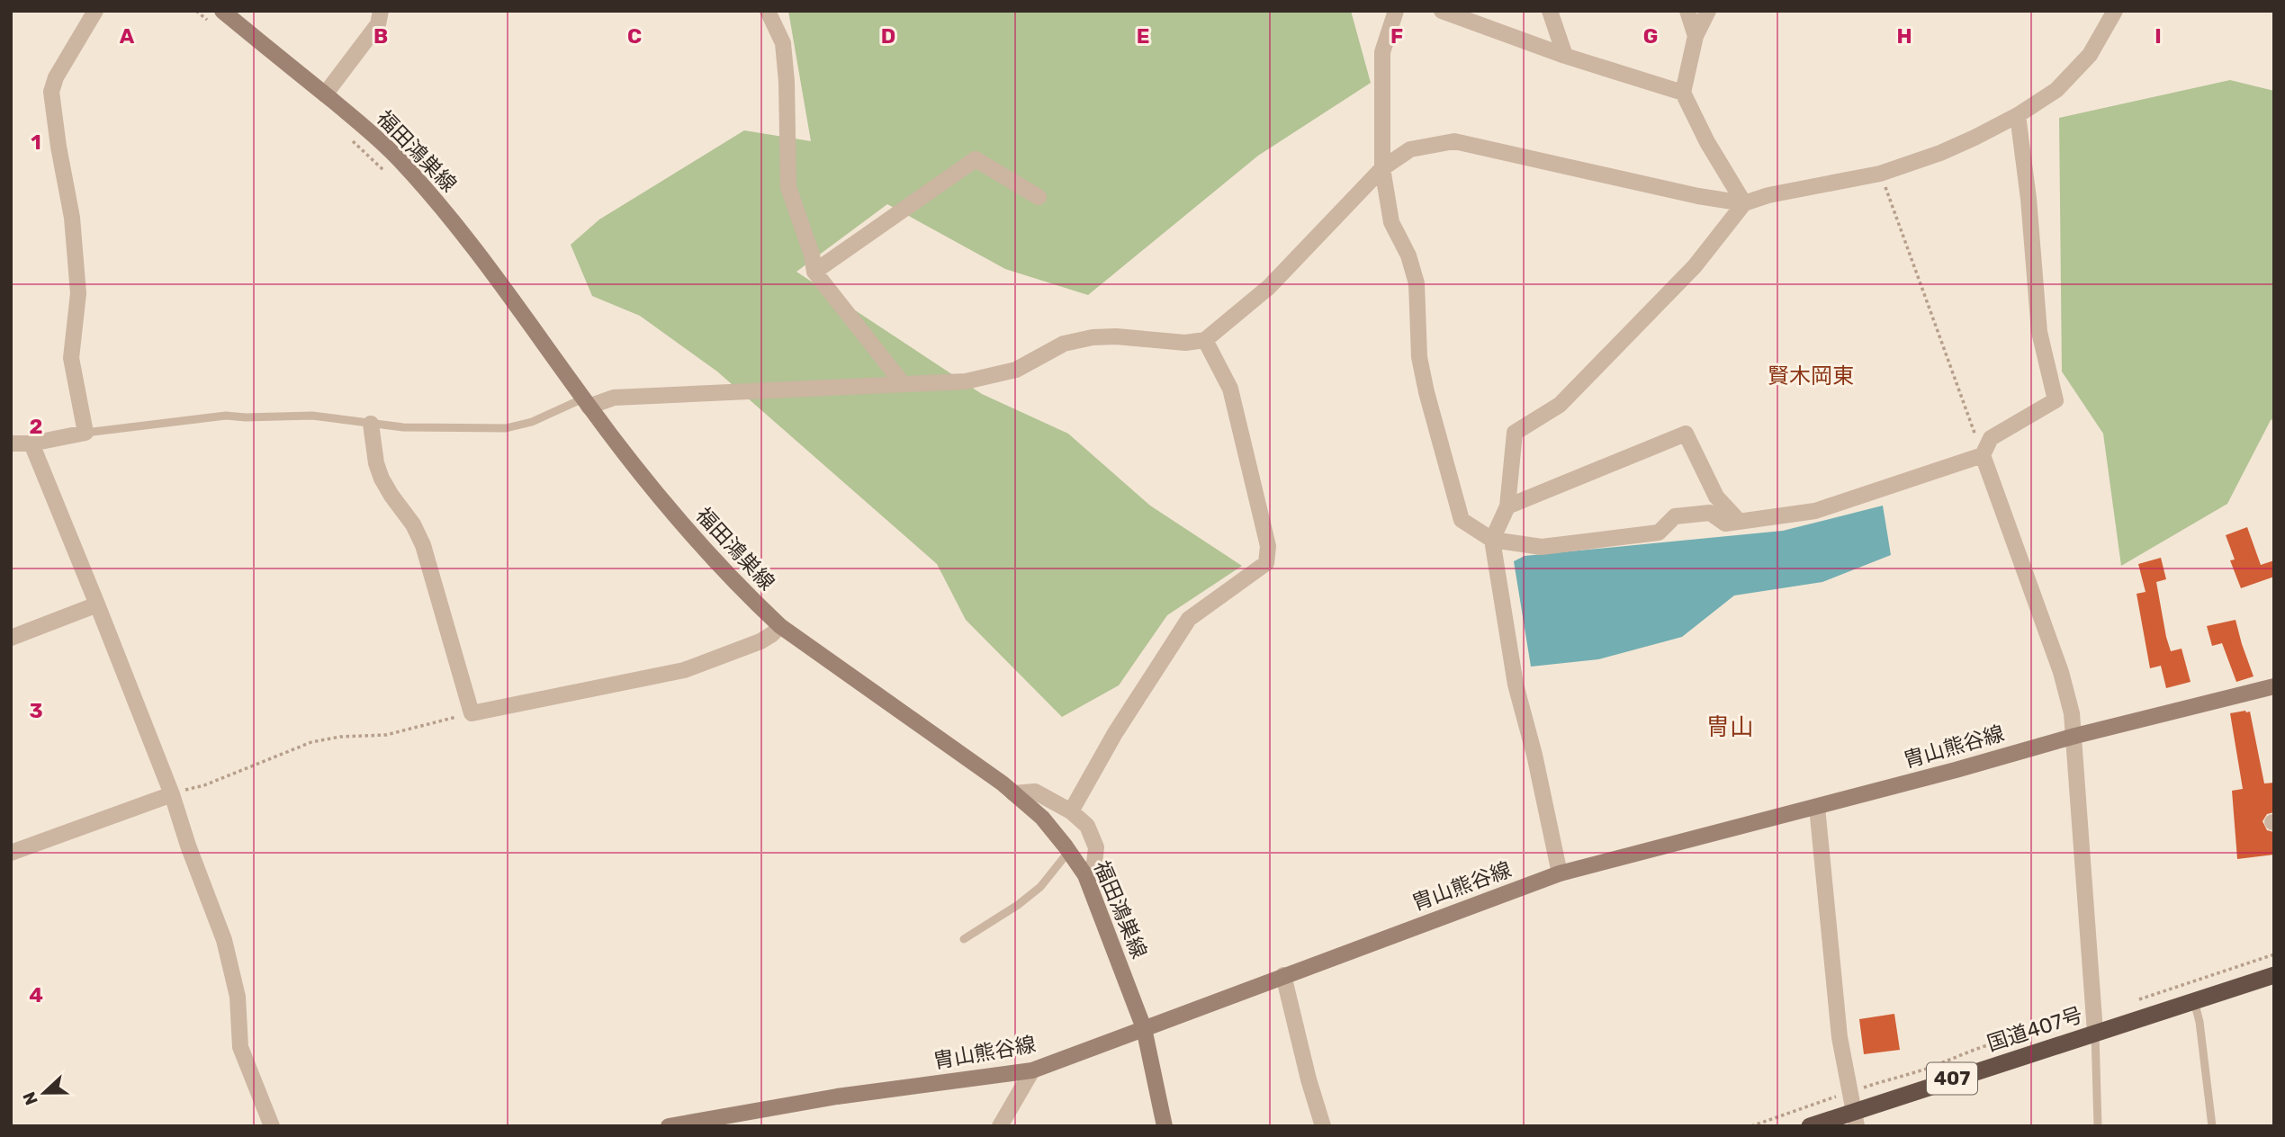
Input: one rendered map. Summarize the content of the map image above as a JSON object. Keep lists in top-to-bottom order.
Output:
{
  "streets": {
    "highway": ["国道407号", "407"],
    "main road": ["福田鴻巣線", "胄山熊谷線"]
  },
  "crossings": [
    ["福田鴻巣線", "胄山熊谷線"]
  ],
  "districts": ["賢木岡東", "冑山"],
  "north": "left",
  "grid": {
    "columns": [
      "A",
      "B",
      "C",
      "D",
      "E",
      "F",
      "G",
      "H",
      "I"
    ],
    "rows": [
      "1",
      "2",
      "3",
      "4"
    ]
  }
}
